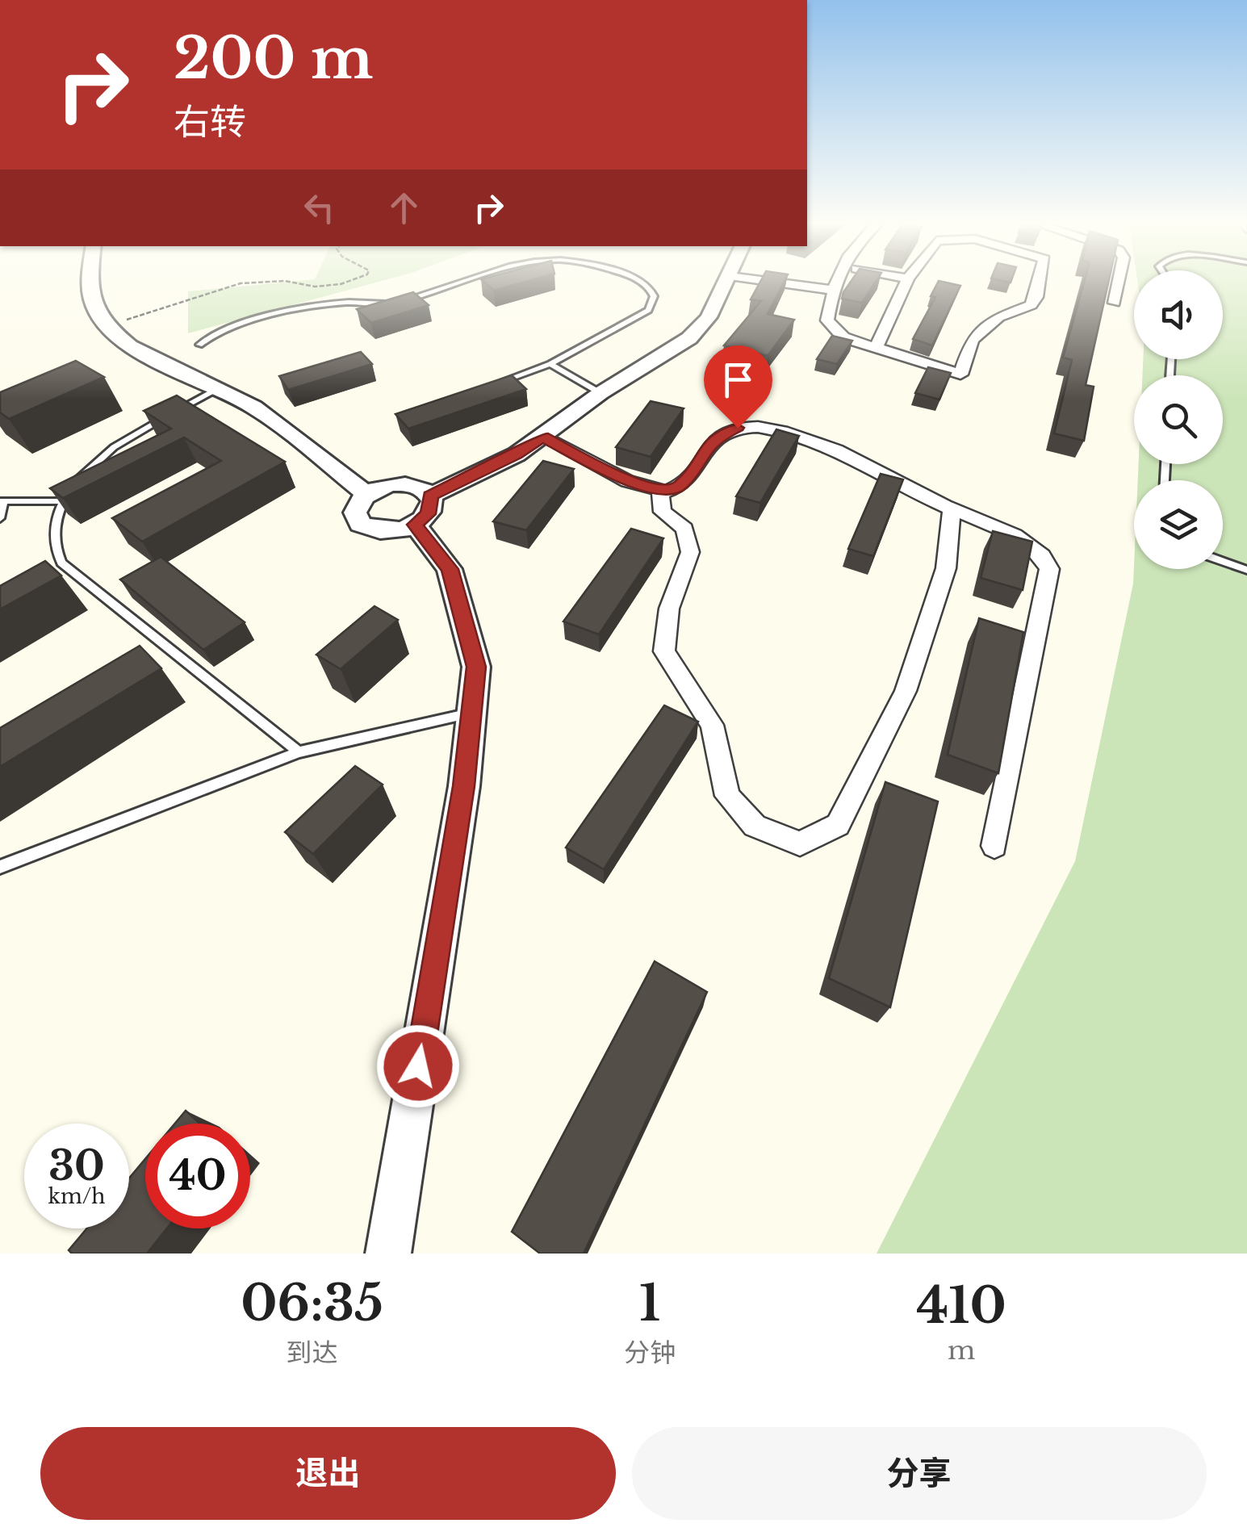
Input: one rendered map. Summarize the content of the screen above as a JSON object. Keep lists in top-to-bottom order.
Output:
{
  "page": {
    "turn": ["200 m", "右转"],
    "speed": "30 km/h",
    "limit": "40",
    "eta": [
      "06:35",
      "到达",
      "1",
      "分钟",
      "410",
      "m"
    ],
    "buttons": ["退出", "分享"]
  }
}
